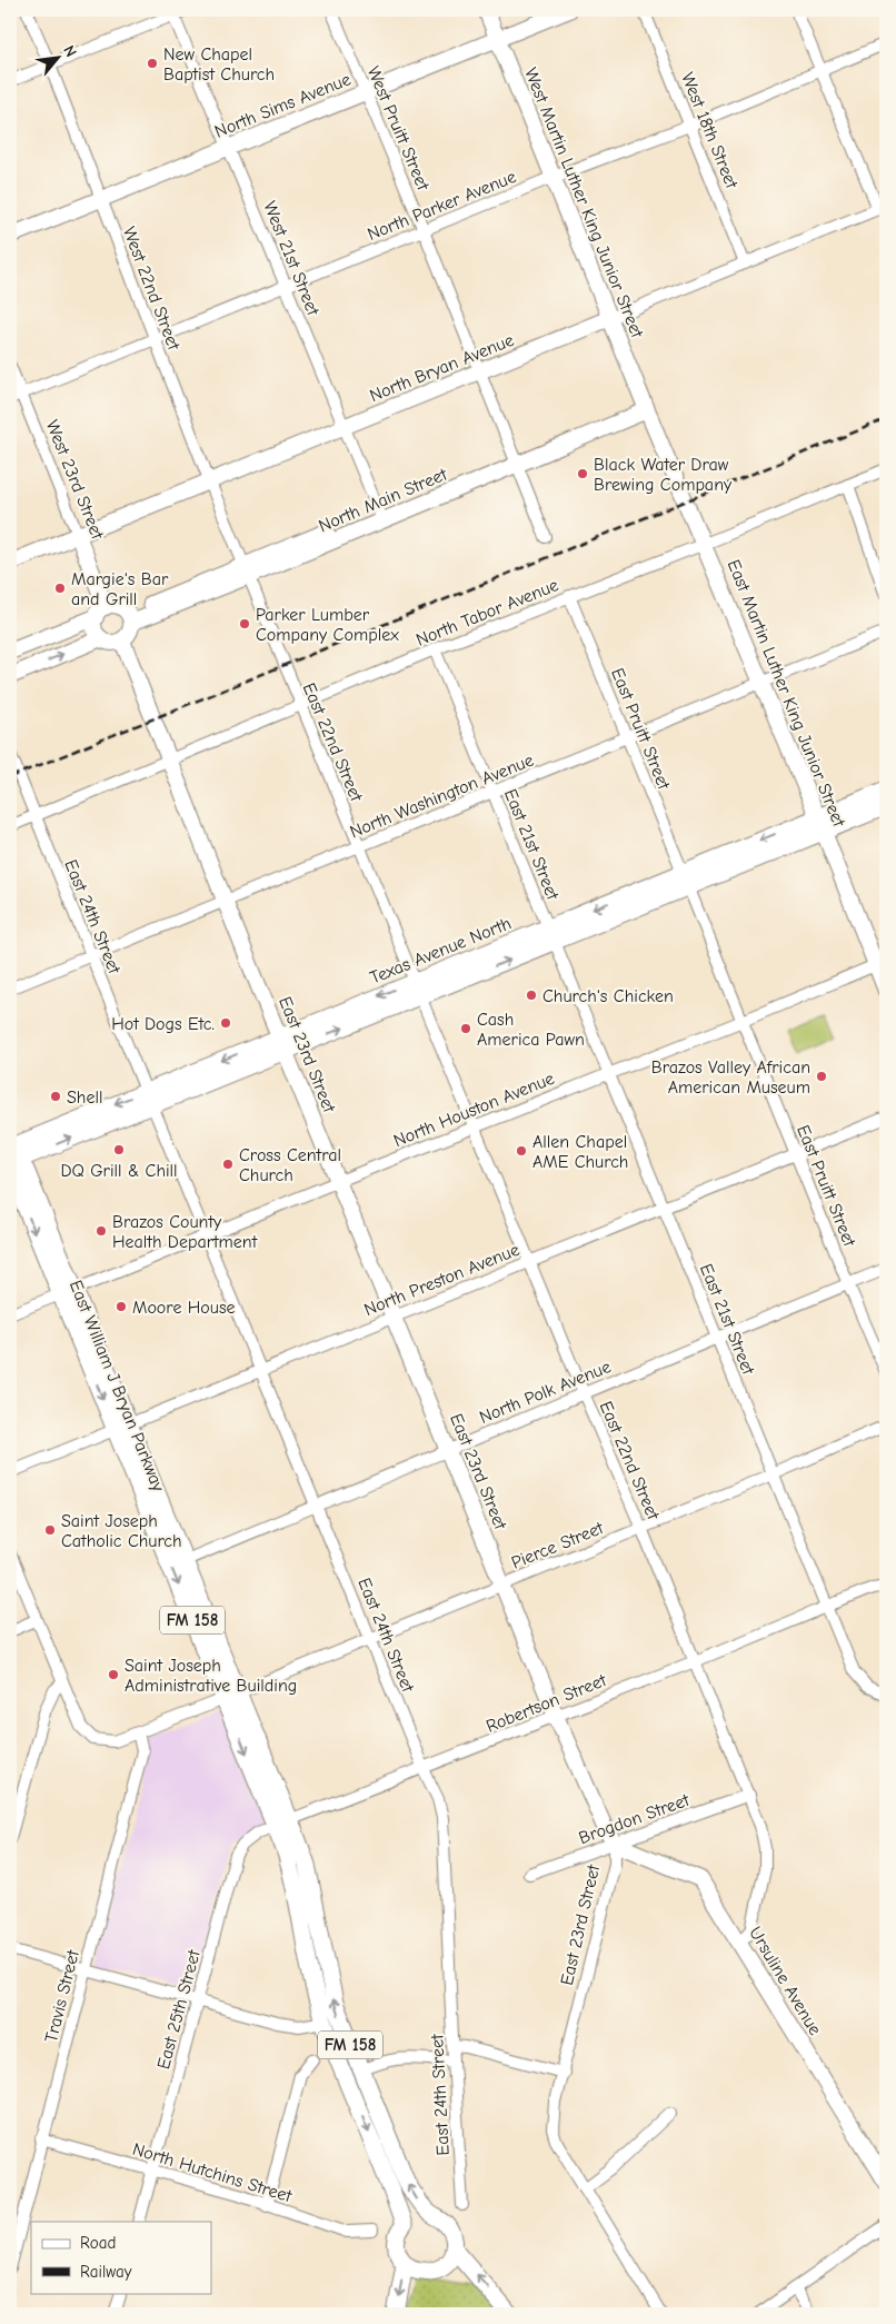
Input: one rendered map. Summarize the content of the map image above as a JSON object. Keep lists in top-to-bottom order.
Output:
{
  "streets": {
    "main road": ["Texas Avenue North", "East William J Bryan Parkway", "FM 158"],
    "street": [
      "North Sims Avenue",
      "West Pruitt Street",
      "West 18th Street",
      "West Martin Luther King Junior Street",
      "North Parker Avenue",
      "West 21st Street",
      "West 22nd Street",
      "North Bryan Avenue",
      "West 23rd Street",
      "North Main Street",
      "North Tabor Avenue",
      "East Martin Luther King Junior Street",
      "East Pruitt Street",
      "East 22nd Street",
      "North Washington Avenue",
      "East 21st Street",
      "East 24th Street",
      "East 23rd Street",
      "North Houston Avenue",
      "North Preston Avenue",
      "North Polk Avenue",
      "Pierce Street",
      "Robertson Street",
      "Brogdon Street",
      "Ursuline Avenue",
      "Travis Street",
      "East 25th Street",
      "North Hutchins Street"
    ]
  },
  "crossings": [
    ["North Sims Avenue", "West Pruitt Street"],
    ["North Sims Avenue", "West Martin Luther King Junior Street"],
    ["North Sims Avenue", "West 21st Street"],
    ["North Sims Avenue", "West 22nd Street"],
    ["West Pruitt Street", "North Parker Avenue"],
    ["West Pruitt Street", "North Bryan Avenue"],
    ["West Pruitt Street", "North Main Street"],
    ["West 18th Street", "North Parker Avenue"],
    ["West 18th Street", "North Bryan Avenue"],
    ["West Martin Luther King Junior Street", "North Parker Avenue"],
    ["West Martin Luther King Junior Street", "North Bryan Avenue"],
    ["West Martin Luther King Junior Street", "North Main Street"],
    ["West Martin Luther King Junior Street", "East Martin Luther King Junior Street"],
    ["North Parker Avenue", "West 21st Street"],
    ["North Parker Avenue", "West 22nd Street"],
    ["North Parker Avenue", "West 23rd Street"],
    ["West 21st Street", "North Bryan Avenue"],
    ["West 21st Street", "North Main Street"],
    ["West 22nd Street", "North Bryan Avenue"],
    ["West 22nd Street", "North Main Street"],
    ["West 22nd Street", "East 22nd Street"],
    ["North Bryan Avenue", "West 23rd Street"],
    ["West 23rd Street", "North Main Street"],
    ["West 23rd Street", "East 23rd Street"],
    ["North Main Street", "East Martin Luther King Junior Street"],
    ["North Main Street", "East 22nd Street"],
    ["North Main Street", "East 23rd Street"],
    ["North Tabor Avenue", "East Martin Luther King Junior Street"],
    ["North Tabor Avenue", "East Pruitt Street"],
    ["North Tabor Avenue", "East 22nd Street"],
    ["North Tabor Avenue", "East 21st Street"],
    ["North Tabor Avenue", "East 24th Street"],
    ["North Tabor Avenue", "East 23rd Street"],
    ["East Martin Luther King Junior Street", "North Washington Avenue"],
    ["East Martin Luther King Junior Street", "Texas Avenue North"],
    ["East Martin Luther King Junior Street", "North Houston Avenue"],
    ["East Pruitt Street", "North Washington Avenue"],
    ["East Pruitt Street", "Texas Avenue North"],
    ["East Pruitt Street", "North Houston Avenue"],
    ["East Pruitt Street", "North Preston Avenue"],
    ["East Pruitt Street", "North Polk Avenue"],
    ["East 22nd Street", "North Washington Avenue"],
    ["East 22nd Street", "Texas Avenue North"],
    ["East 22nd Street", "North Houston Avenue"],
    ["East 22nd Street", "North Preston Avenue"],
    ["East 22nd Street", "North Polk Avenue"],
    ["East 22nd Street", "Pierce Street"],
    ["East 22nd Street", "Robertson Street"],
    ["East 22nd Street", "Brogdon Street"],
    ["East 22nd Street", "Ursuline Avenue"],
    ["North Washington Avenue", "East 21st Street"],
    ["North Washington Avenue", "East 24th Street"],
    ["North Washington Avenue", "East 23rd Street"],
    ["East 21st Street", "Texas Avenue North"],
    ["East 21st Street", "North Houston Avenue"],
    ["East 21st Street", "North Preston Avenue"],
    ["East 21st Street", "North Polk Avenue"],
    ["East 21st Street", "Pierce Street"],
    ["East 21st Street", "Robertson Street"],
    ["East 24th Street", "Texas Avenue North"],
    ["East 24th Street", "North Houston Avenue"],
    ["East 24th Street", "North Preston Avenue"],
    ["East 24th Street", "North Polk Avenue"],
    ["East 24th Street", "Pierce Street"],
    ["East 24th Street", "Robertson Street"],
    ["Texas Avenue North", "East 23rd Street"],
    ["Texas Avenue North", "East William J Bryan Parkway"],
    ["East 23rd Street", "North Houston Avenue"],
    ["East 23rd Street", "North Preston Avenue"],
    ["East 23rd Street", "North Polk Avenue"],
    ["East 23rd Street", "Pierce Street"],
    ["East 23rd Street", "Robertson Street"],
    ["East 23rd Street", "Brogdon Street"],
    ["East 23rd Street", "Ursuline Avenue"],
    ["North Houston Avenue", "East William J Bryan Parkway"],
    ["North Preston Avenue", "East William J Bryan Parkway"],
    ["East William J Bryan Parkway", "North Polk Avenue"],
    ["East William J Bryan Parkway", "Pierce Street"],
    ["East William J Bryan Parkway", "Robertson Street"],
    ["East William J Bryan Parkway", "East 25th Street"],
    ["Pierce Street", "Travis Street"],
    ["Robertson Street", "East 25th Street"],
    ["Brogdon Street", "Ursuline Avenue"],
    ["Travis Street", "North Hutchins Street"],
    ["East 25th Street", "North Hutchins Street"]
  ],
  "places": [
    "New Chapel Baptist Church",
    "Black Water Draw Brewing Company",
    "Margie's Bar and Grill",
    "Parker Lumber Company Complex",
    "Church's Chicken",
    "Hot Dogs Etc.",
    "Cash America Pawn",
    "Brazos Valley African American Museum",
    "Shell",
    "DQ Grill & Chill",
    "Allen Chapel AME Church",
    "Cross Central Church",
    "Brazos County Health Department",
    "Moore House",
    "Saint Joseph Catholic Church",
    "Saint Joseph Administrative Building"
  ],
  "legend": ["Road", "Railway"],
  "north": "top right"
}
